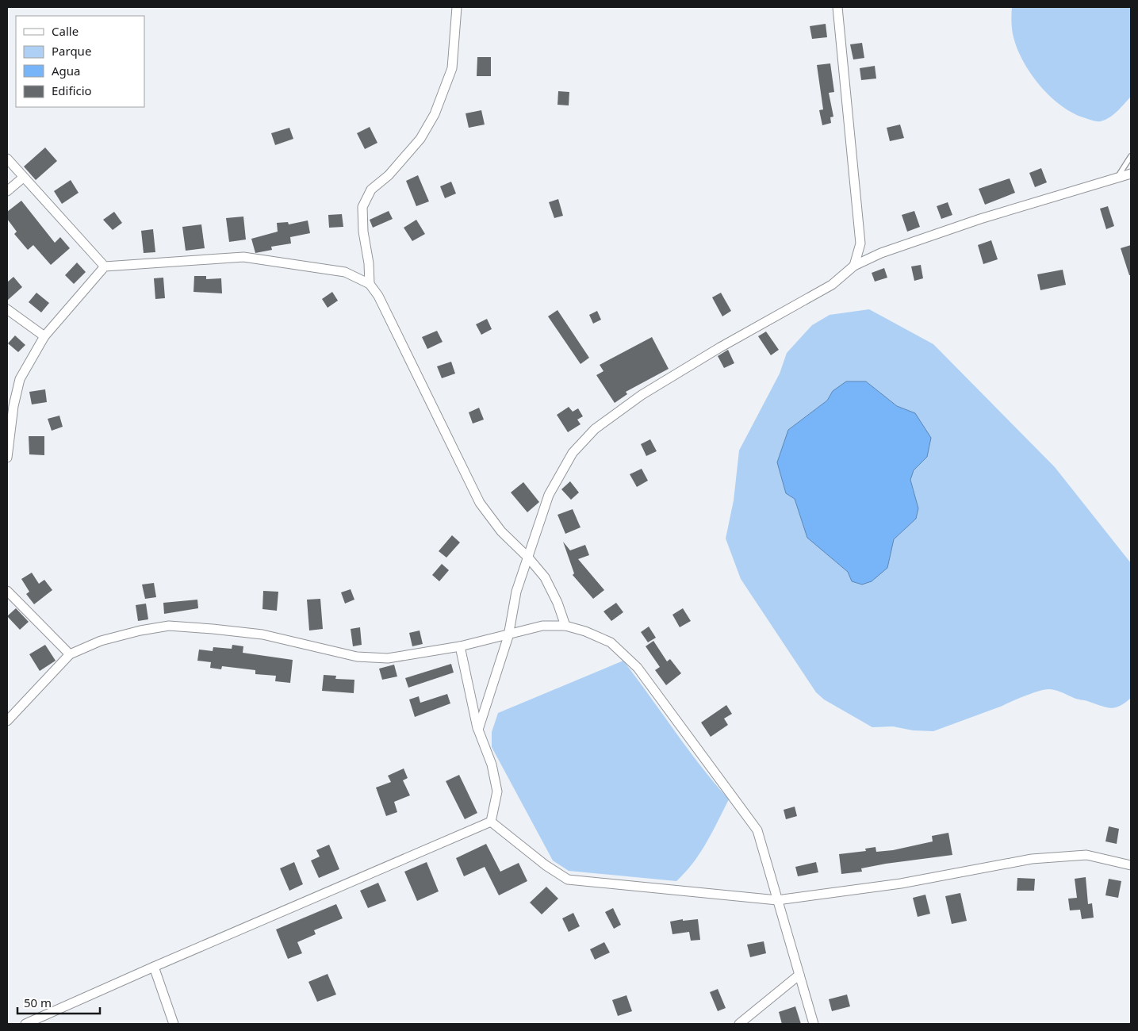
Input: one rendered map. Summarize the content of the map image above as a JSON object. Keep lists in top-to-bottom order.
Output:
{
  "legend": [
    "Calle",
    "Parque",
    "Agua",
    "Edificio"
  ],
  "scale_bar": "50 m"
}
